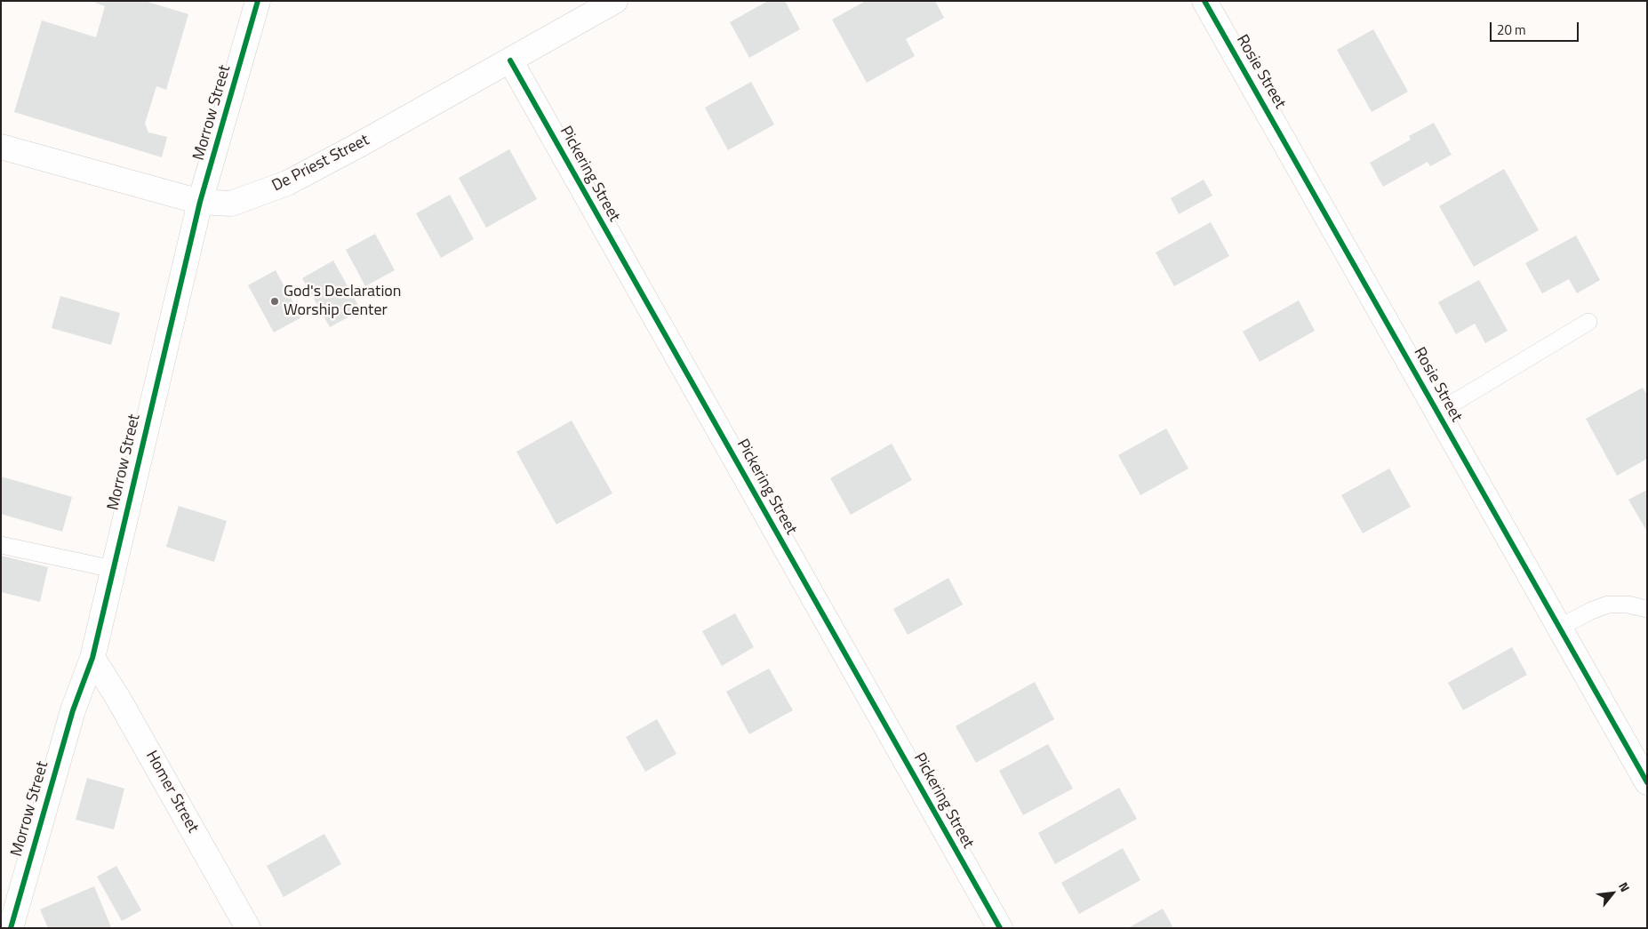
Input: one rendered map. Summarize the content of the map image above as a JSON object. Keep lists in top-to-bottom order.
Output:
{
  "streets": {
    "street": [
      "Rosie Street",
      "Morrow Street",
      "De Priest Street",
      "Pickering Street",
      "Homer Street"
    ]
  },
  "crossings": [
    ["Morrow Street", "De Priest Street"],
    ["Morrow Street", "Homer Street"],
    ["De Priest Street", "Pickering Street"]
  ],
  "places": ["God's Declaration Worship Center"],
  "scale_bar": "20 m",
  "north": "top right"
}
